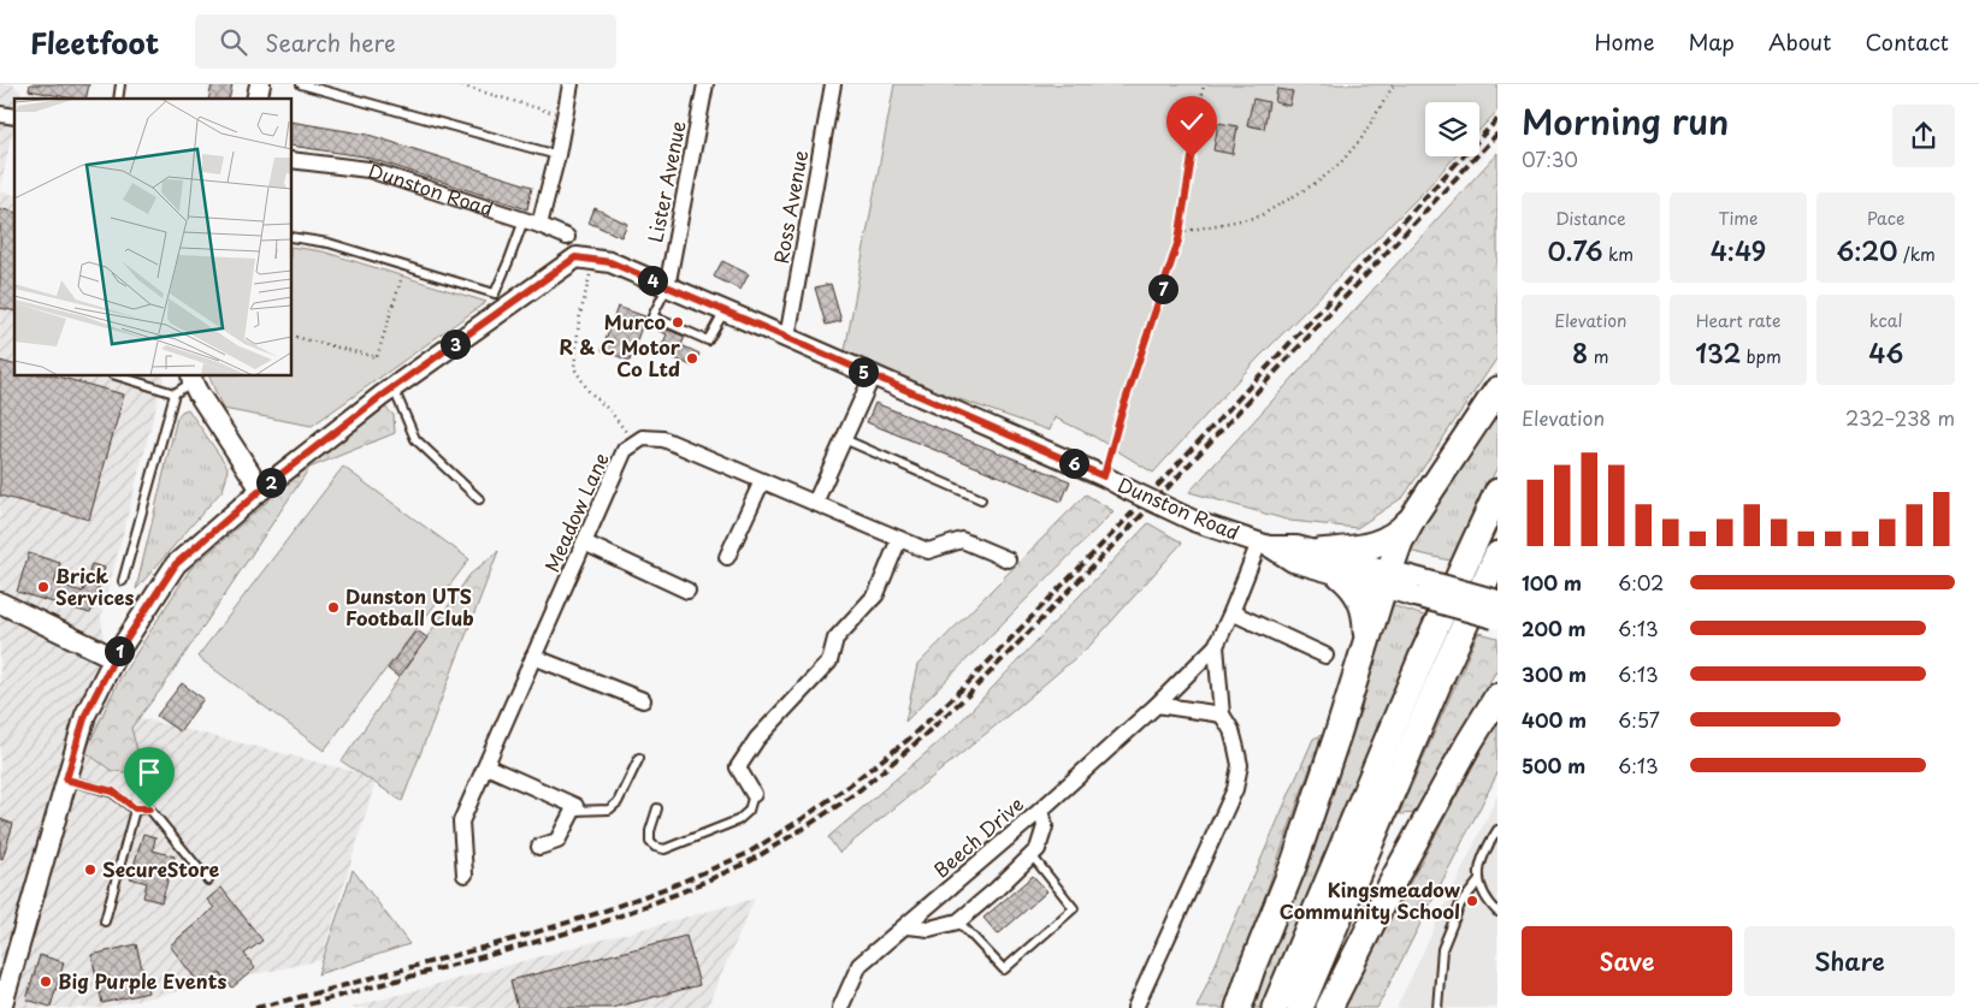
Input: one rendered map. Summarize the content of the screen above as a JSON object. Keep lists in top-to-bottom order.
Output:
{
  "streets": {
    "street": [
      "Lister Avenue",
      "Dunston Road",
      "Ross Avenue",
      "Meadow Lane",
      "Beech Drive"
    ]
  },
  "crossings": [
    ["Lister Avenue", "Dunston Road"],
    ["Dunston Road", "Ross Avenue"],
    ["Dunston Road", "Beech Drive"]
  ],
  "places": [
    "Murco",
    "R & C Motor Co Ltd",
    "Brick Services",
    "Dunston UTS Football Club",
    "SecureStore",
    "Kingsmeadow Community School",
    "Big Purple Events"
  ],
  "page": {
    "header": "Fleetfoot",
    "search": "Search here",
    "nav": [
      "Home",
      "Map",
      "About",
      "Contact"
    ],
    "heading": ["Morning run", "07:30"],
    "stats": [
      ["Distance", "0.76 km"],
      ["Time", "4:49"],
      ["Pace", "6:20 /km"],
      ["Elevation", "8 m"],
      ["Heart rate", "132 bpm"],
      ["kcal", "46"]
    ],
    "pins": [
      "4",
      "7",
      "3",
      "5",
      "6",
      "2",
      "1"
    ],
    "chart": ["Elevation", "232–238 m"],
    "list": [
      {
        "name": "100 m",
        "note": "6:02"
      },
      {
        "name": "200 m",
        "note": "6:13"
      },
      {
        "name": "300 m",
        "note": "6:13"
      },
      {
        "name": "400 m",
        "note": "6:57"
      },
      {
        "name": "500 m",
        "note": "6:13"
      }
    ],
    "buttons": ["Save", "Share"]
  }
}
